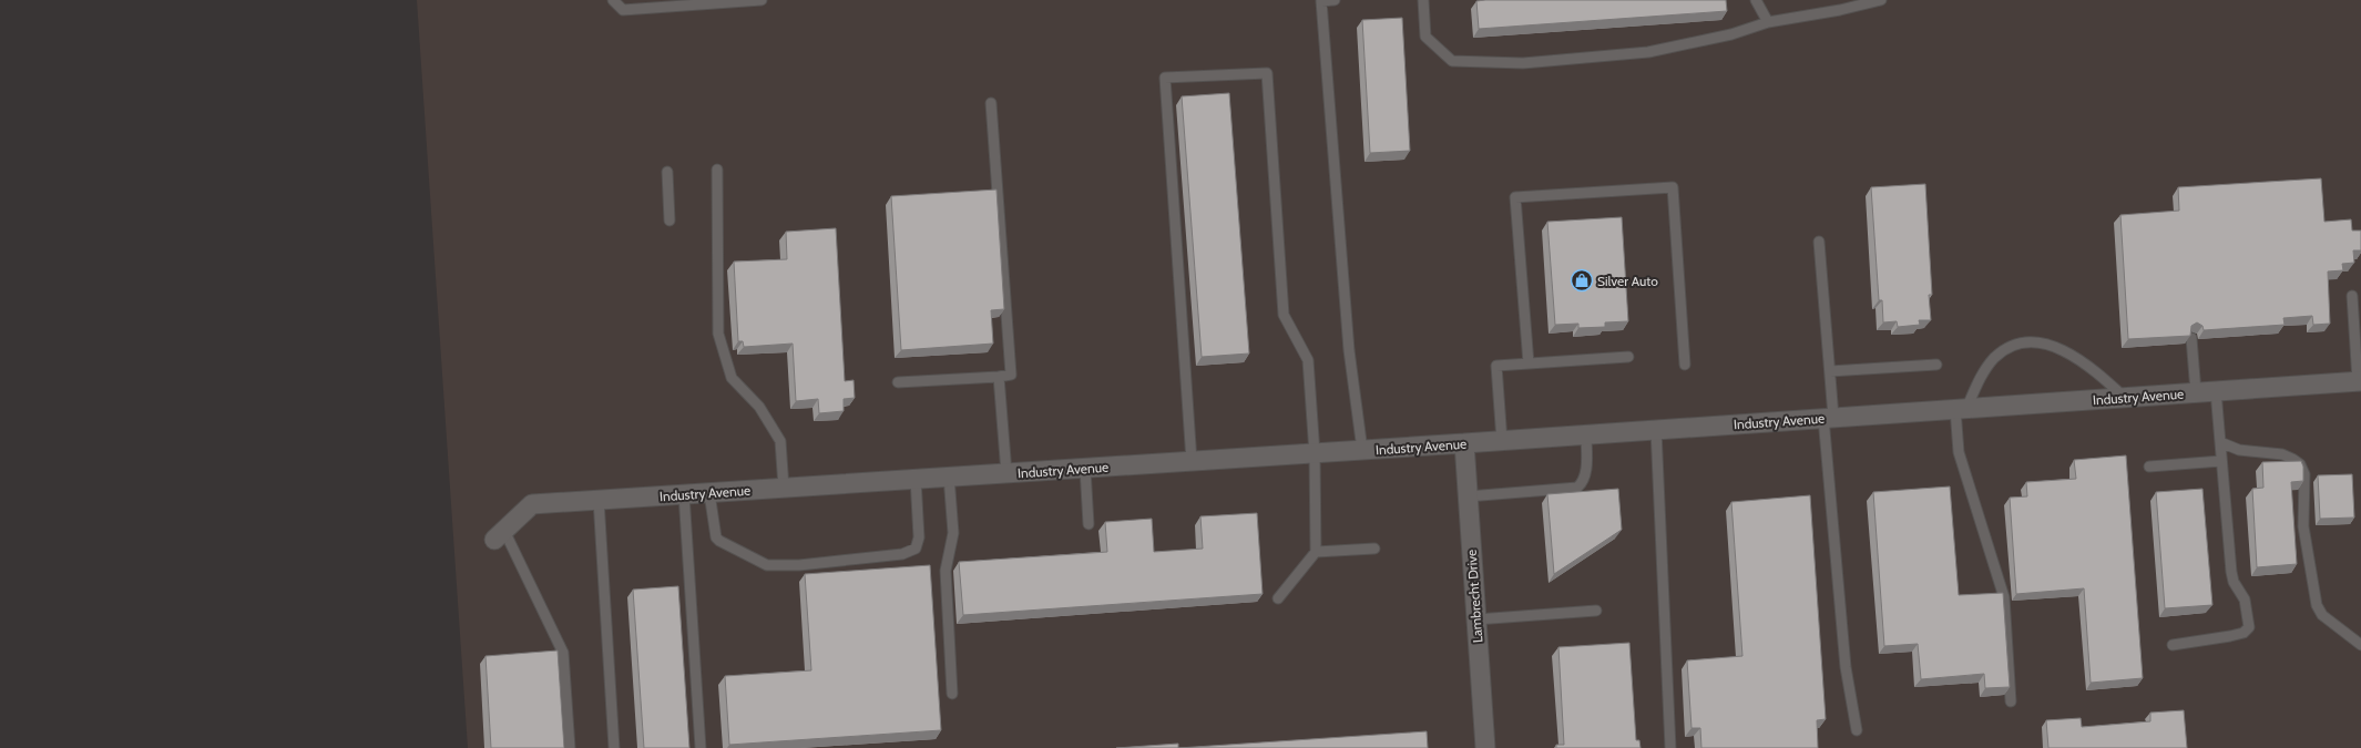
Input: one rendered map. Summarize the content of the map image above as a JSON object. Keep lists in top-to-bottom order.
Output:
{
  "streets": {
    "street": ["Industry Avenue", "Lambrecht Drive"]
  },
  "crossings": [
    ["Industry Avenue", "Lambrecht Drive"]
  ],
  "places": {
    "shop": ["Silver Auto"]
  }
}
